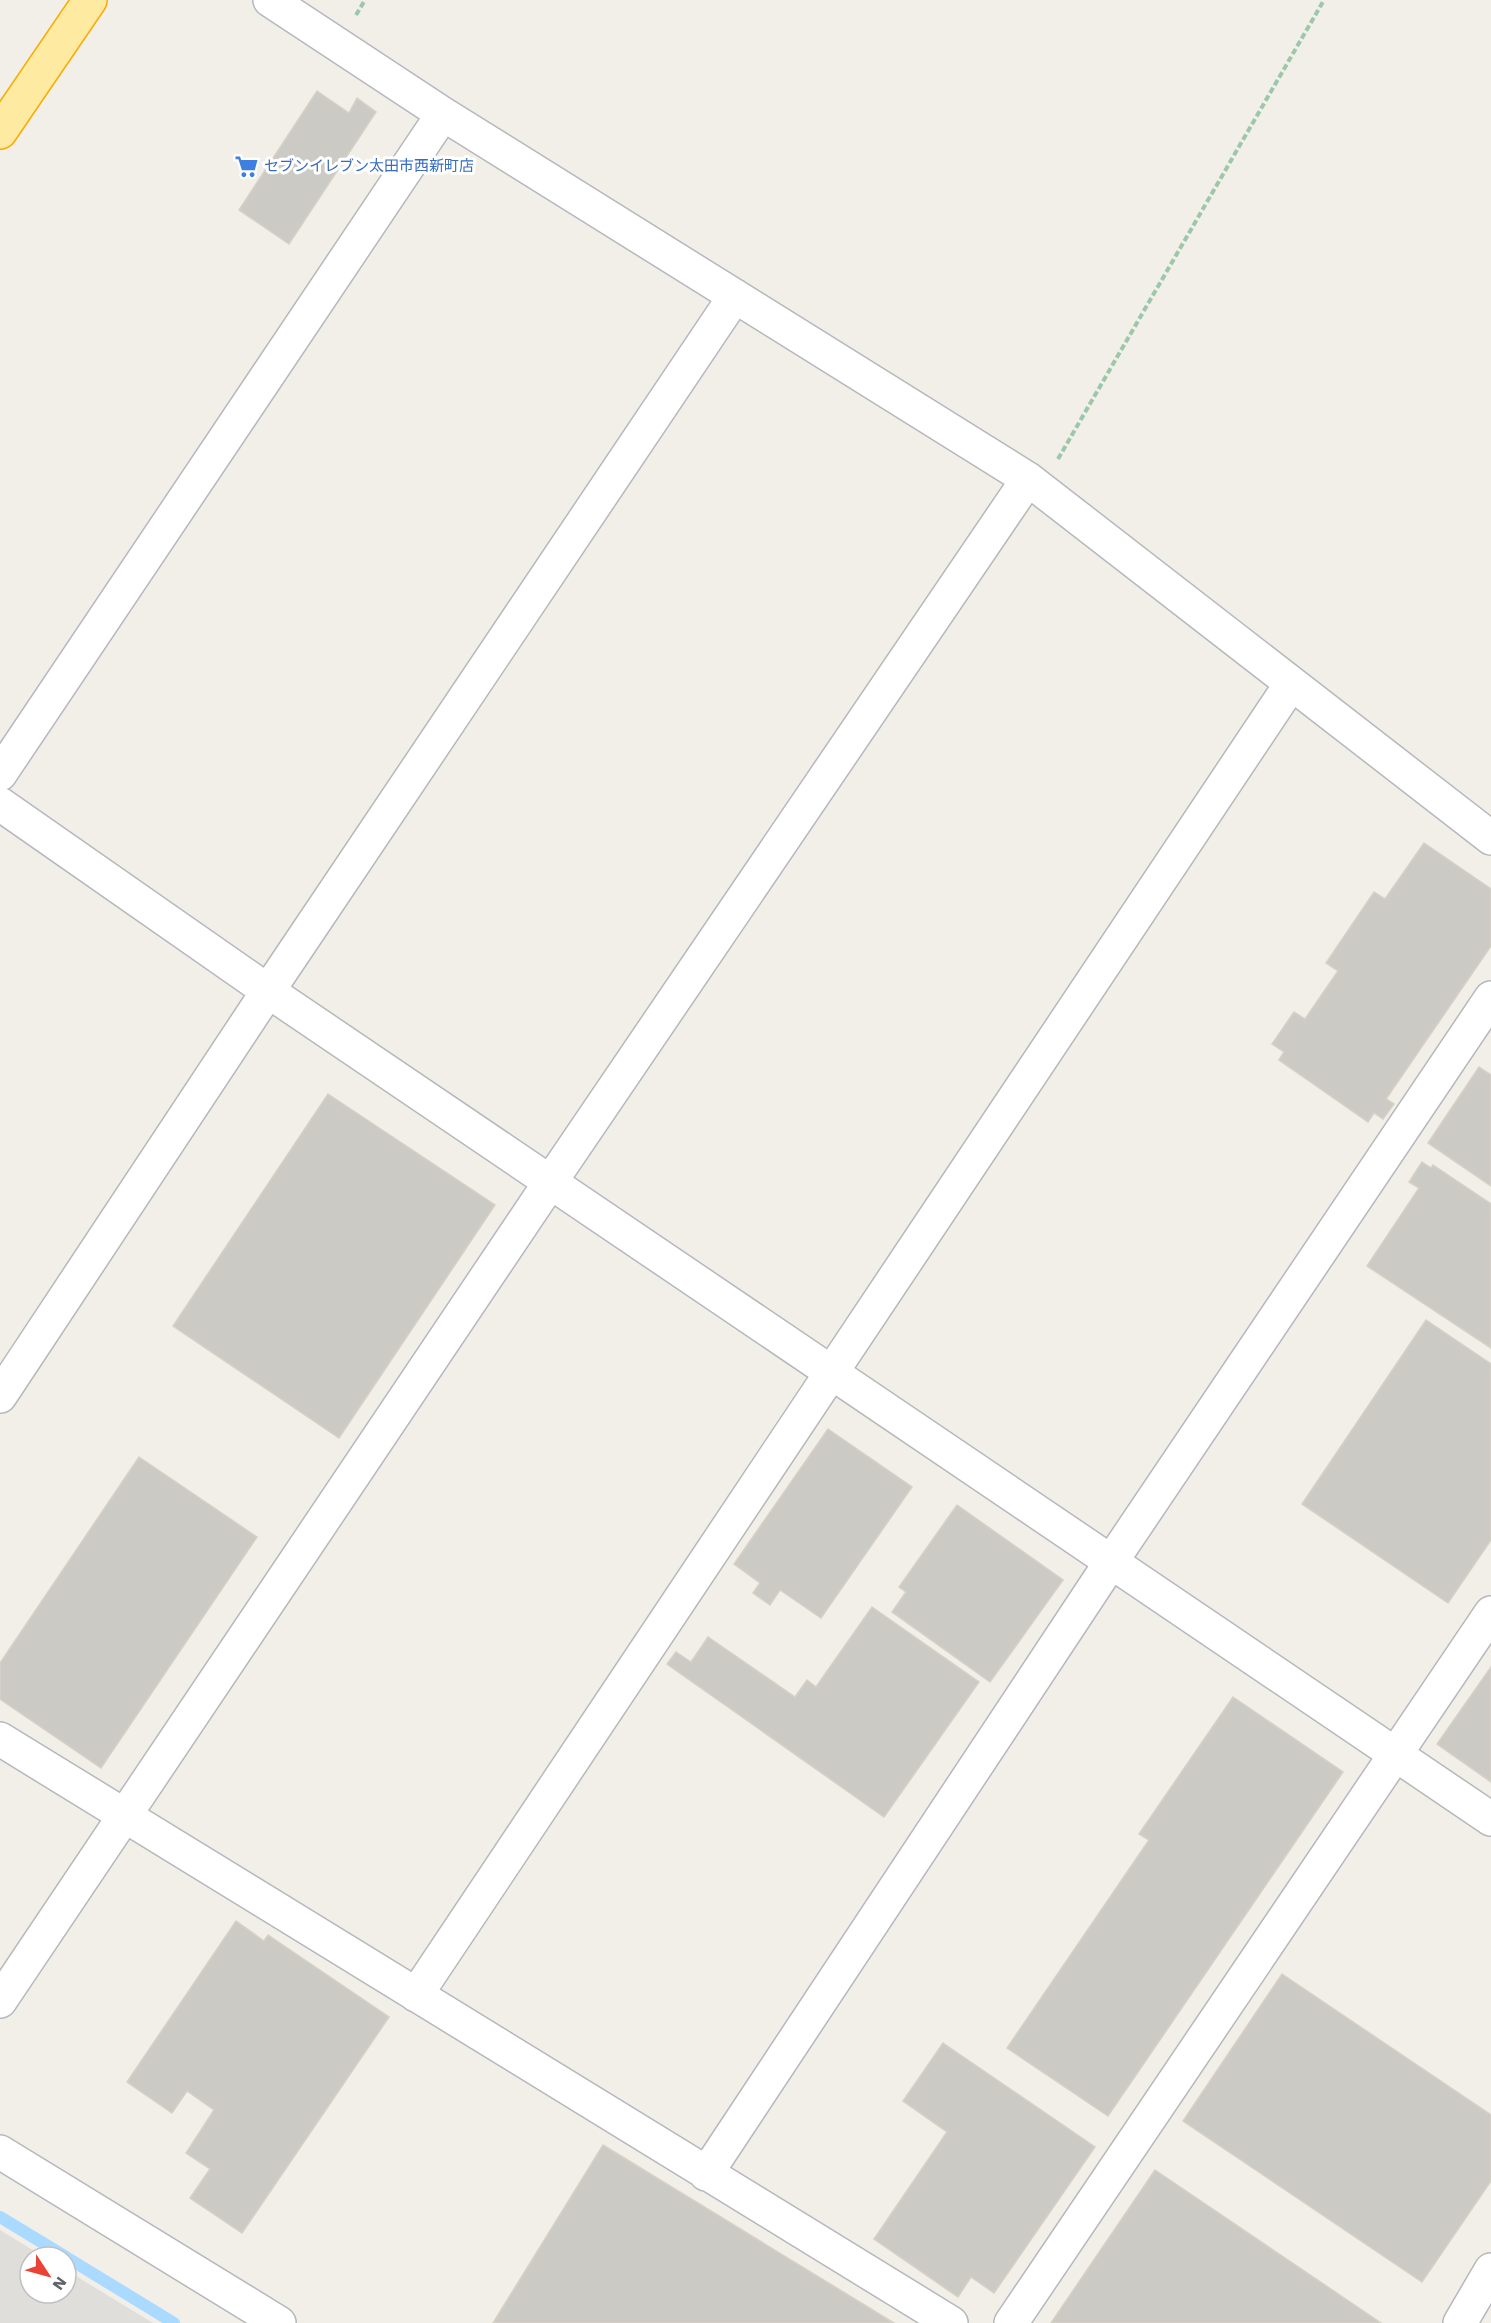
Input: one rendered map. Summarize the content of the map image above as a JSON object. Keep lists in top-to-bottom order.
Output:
{
  "places": {
    "supermarket": ["セブンイレブン太田市西新町店"]
  },
  "north": "bottom right"
}
